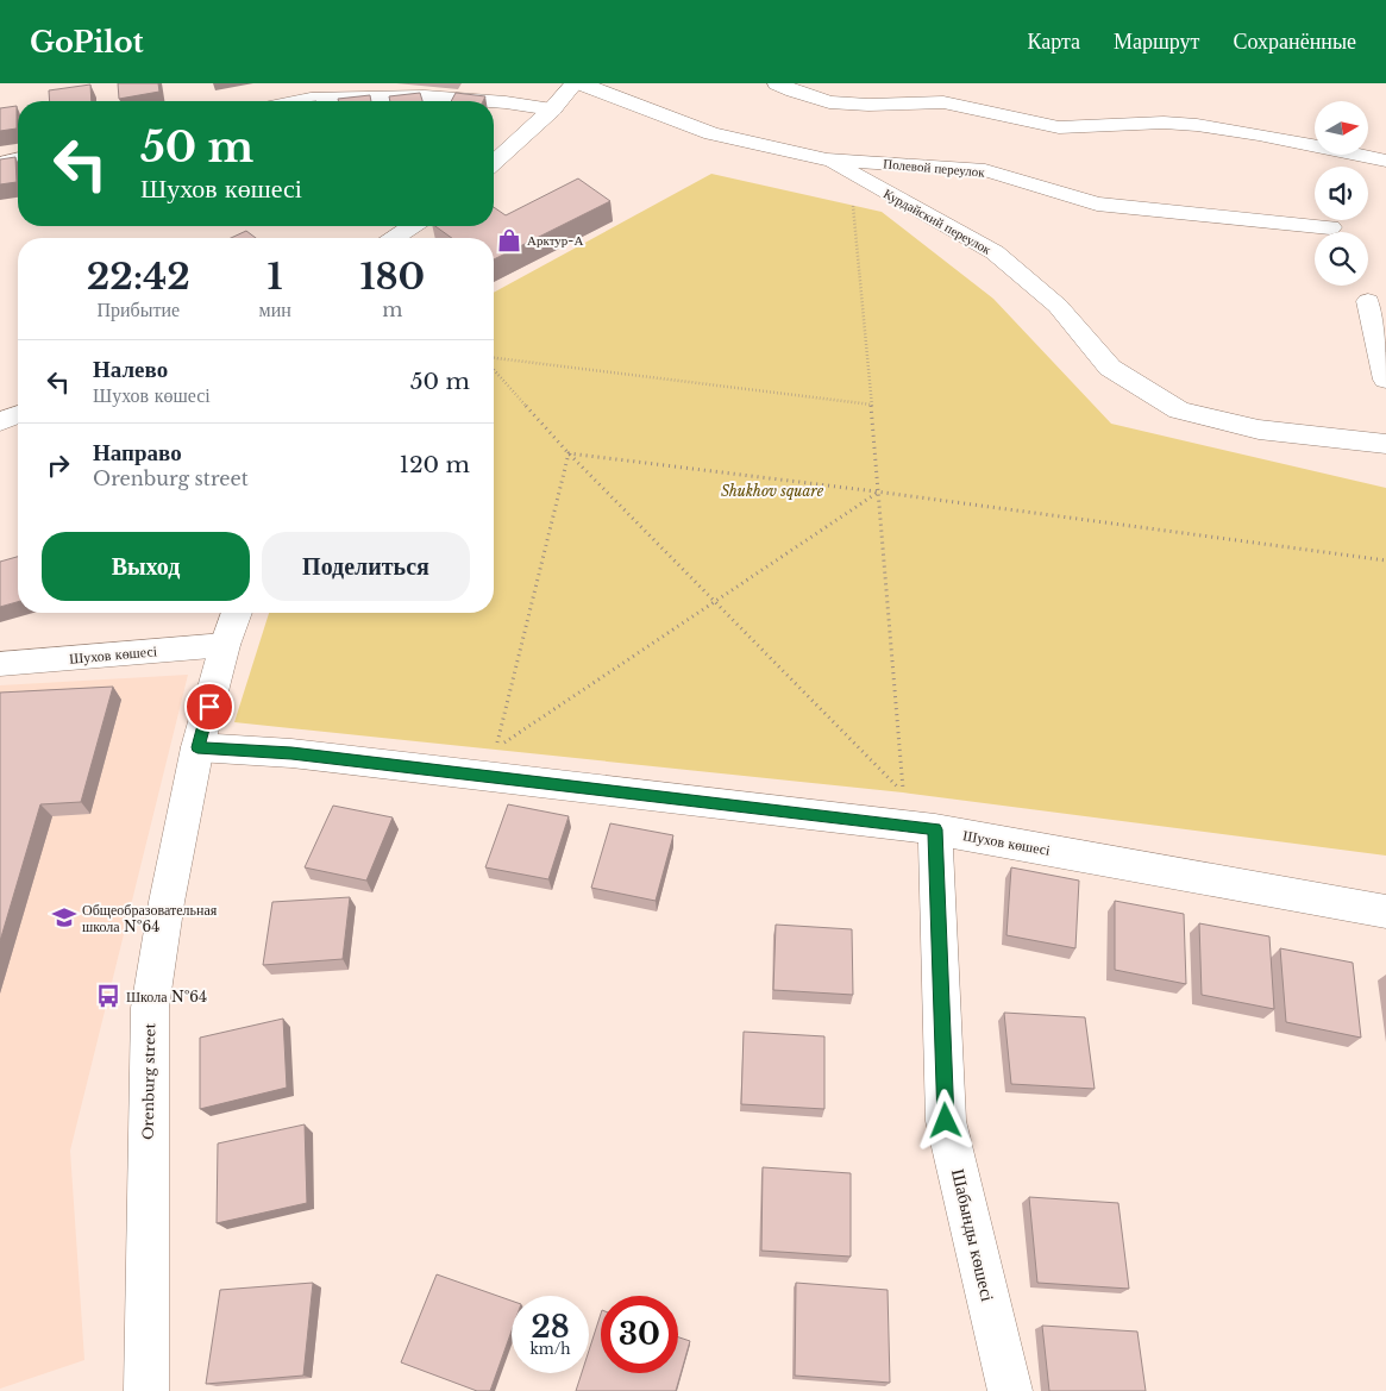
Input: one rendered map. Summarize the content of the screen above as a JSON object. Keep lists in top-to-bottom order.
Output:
{
  "streets": {
    "street": [
      "Полевой переулок",
      "Курдайский переулок",
      "Шухов көшесі",
      "Orenburg street",
      "Шабынды көшесі"
    ]
  },
  "crossings": [
    ["Полевой переулок", "Курдайский переулок"],
    ["Шухов көшесі", "Orenburg street"],
    ["Шухов көшесі", "Шабынды көшесі"]
  ],
  "parks": ["Shukhov square"],
  "places": {
    "shop": ["Арктур-А"],
    "school or university": ["Общеобразовательная школа №64"],
    "bus stop": ["Школа №64"]
  },
  "north": "right",
  "page": {
    "header": "GoPilot",
    "nav": ["Карта", "Маршрут", "Сохранённые"],
    "turn": ["50 m", "Шухов көшесі"],
    "eta": [
      "22:42",
      "Прибытие",
      "1",
      "мин",
      "180",
      "m"
    ],
    "list": [
      {
        "name": "Налево",
        "note": "Шухов көшесі",
        "value": "50 m"
      },
      {
        "name": "Направо",
        "note": "Orenburg street",
        "value": "120 m"
      }
    ],
    "buttons": ["Выход", "Поделиться"],
    "speed": "28 km/h",
    "limit": "30"
  }
}
